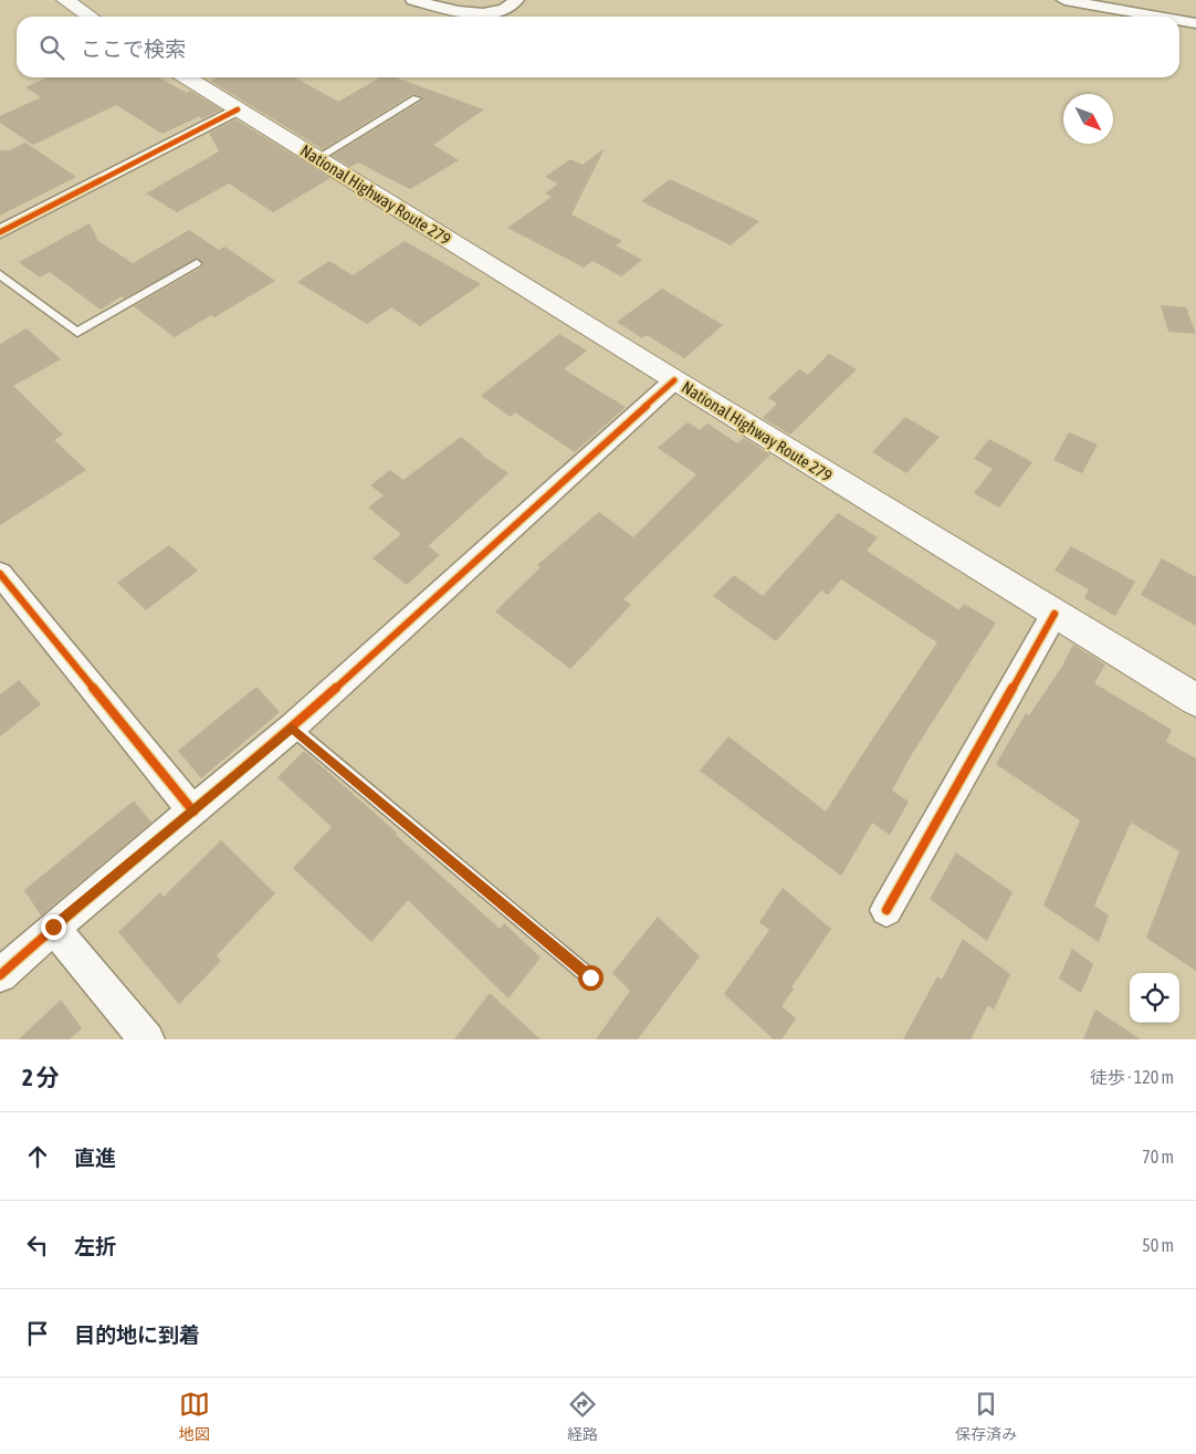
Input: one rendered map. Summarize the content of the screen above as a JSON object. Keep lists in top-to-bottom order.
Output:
{
  "streets": {
    "highway": ["National Highway Route 279"]
  },
  "north": "bottom right",
  "page": {
    "search": "ここで検索",
    "heading": ["2 分", "徒歩 · 120 m"],
    "list": [
      ["直進", "70 m"],
      ["左折", "50 m"],
      "目的地に到着"
    ],
    "nav": ["地図", "経路", "保存済み"]
  }
}
